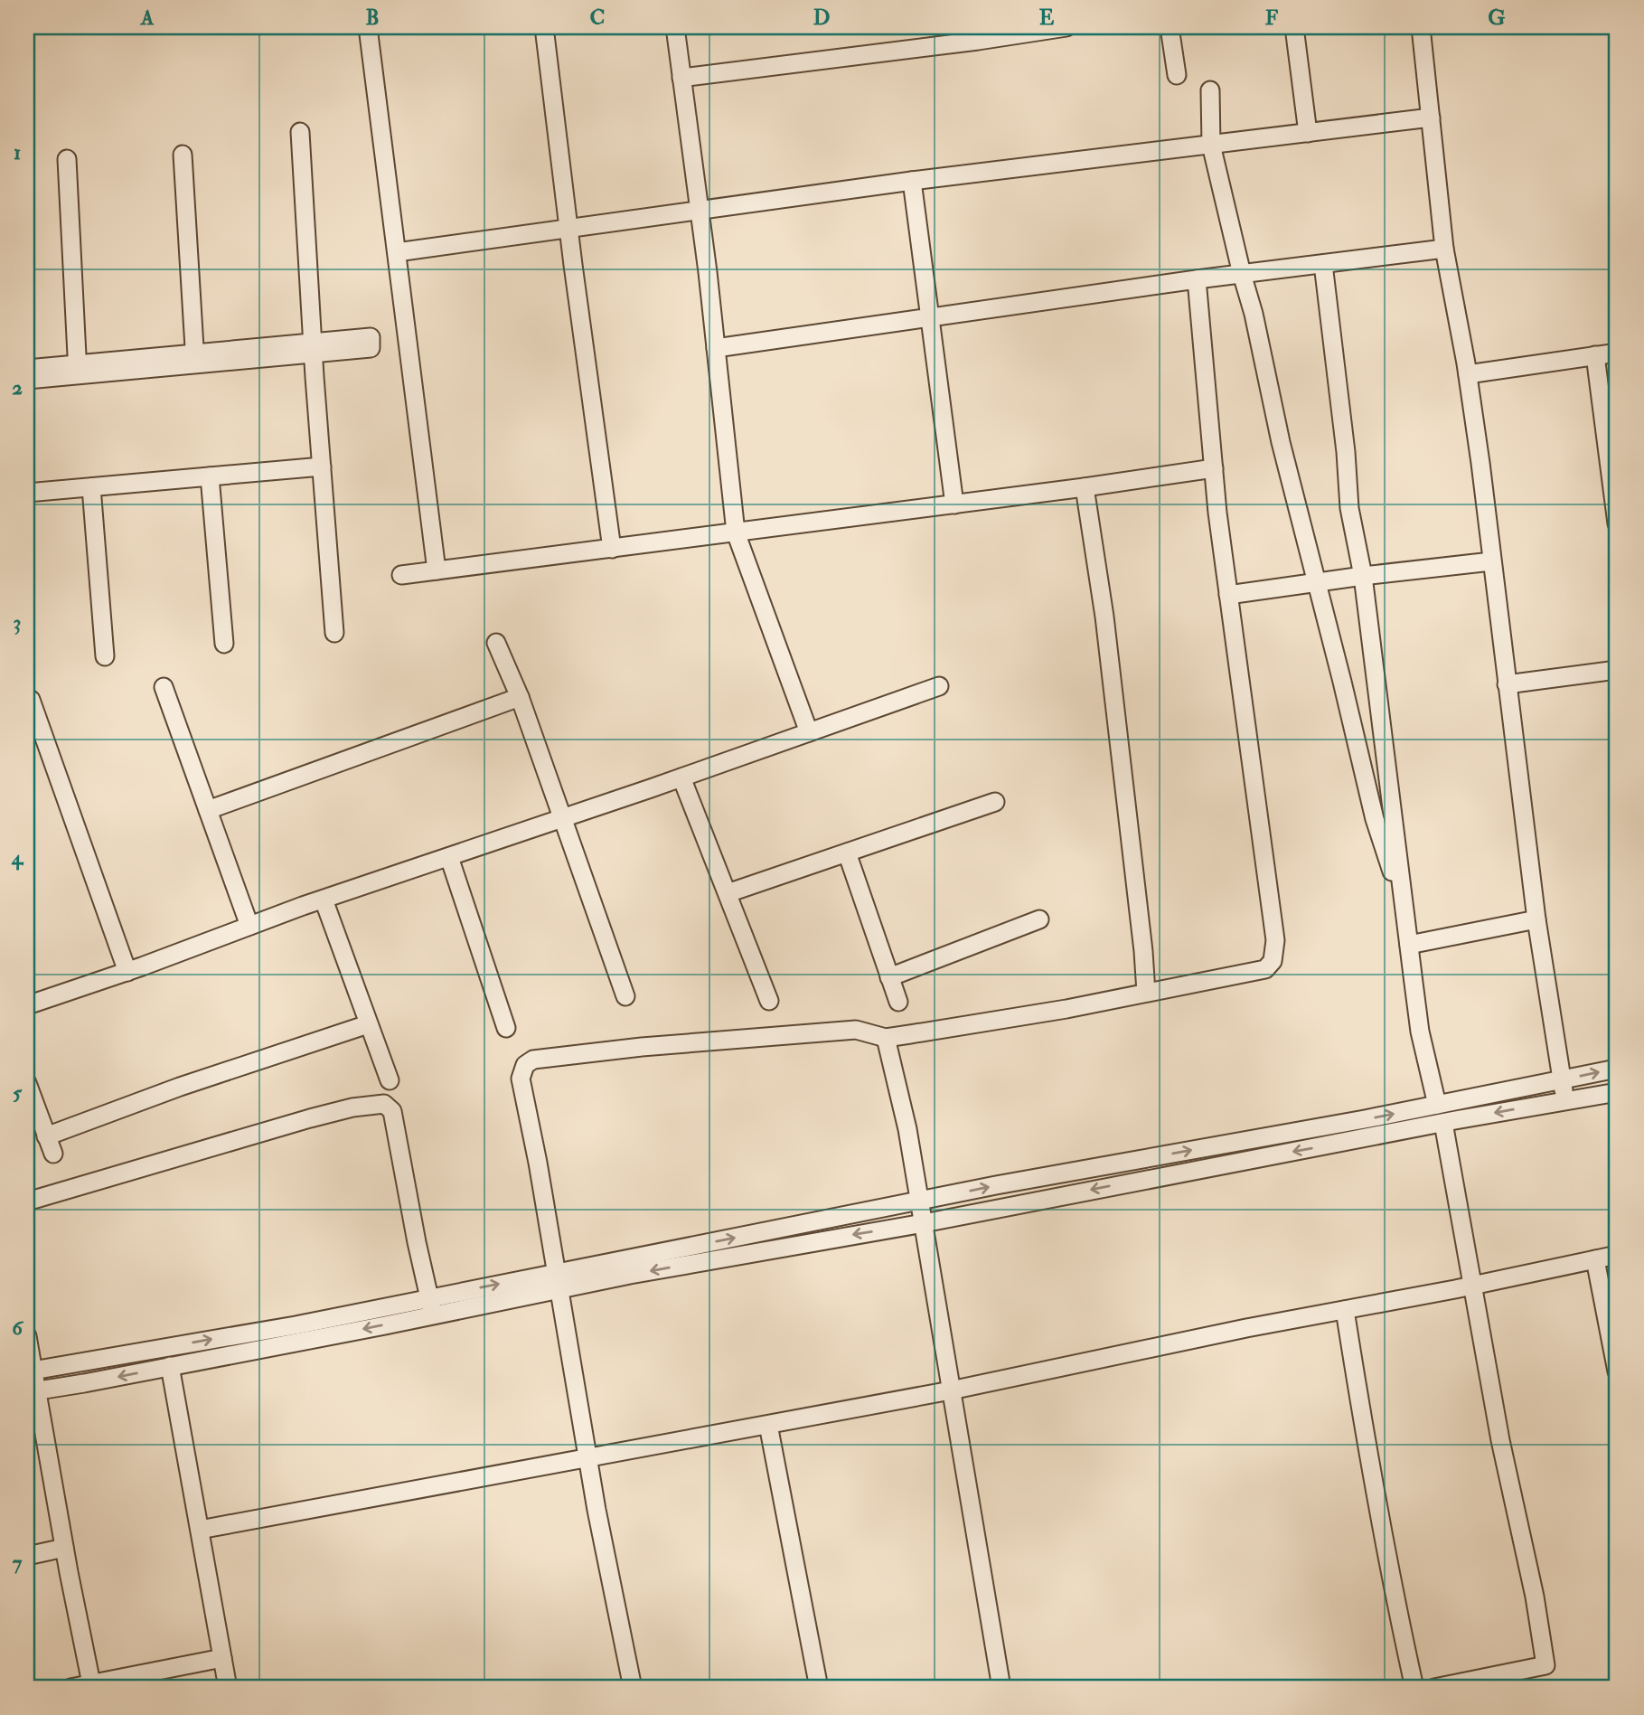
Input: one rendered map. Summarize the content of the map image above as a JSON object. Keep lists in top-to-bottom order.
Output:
{
  "grid": {
    "columns": [
      "A",
      "B",
      "C",
      "D",
      "E",
      "F",
      "G"
    ],
    "rows": [
      "1",
      "2",
      "3",
      "4",
      "5",
      "6",
      "7"
    ]
  }
}
